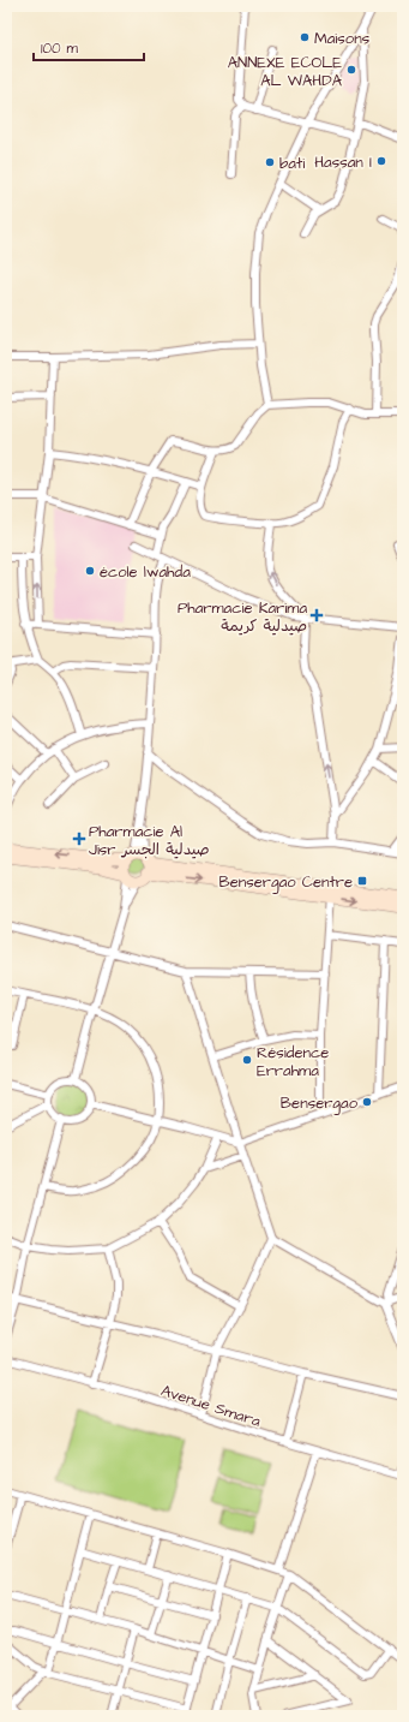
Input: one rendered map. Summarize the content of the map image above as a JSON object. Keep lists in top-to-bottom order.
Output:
{
  "streets": {
    "street": ["Avenue Smara"]
  },
  "places": {
    "other": [
      "Maisons",
      "ANNEXE ECOLE AL WAHDA",
      "Hassan I",
      "bati",
      "école lwahda",
      "Résidence Errahma",
      "Bensergao"
    ],
    "health": ["Pharmacie Karima صيدلية كريمة", "Pharmacie Al Jisr صيدلية الجسر"],
    "transit": ["Bensergao Centre"]
  },
  "scale_bar": "100 m"
}
